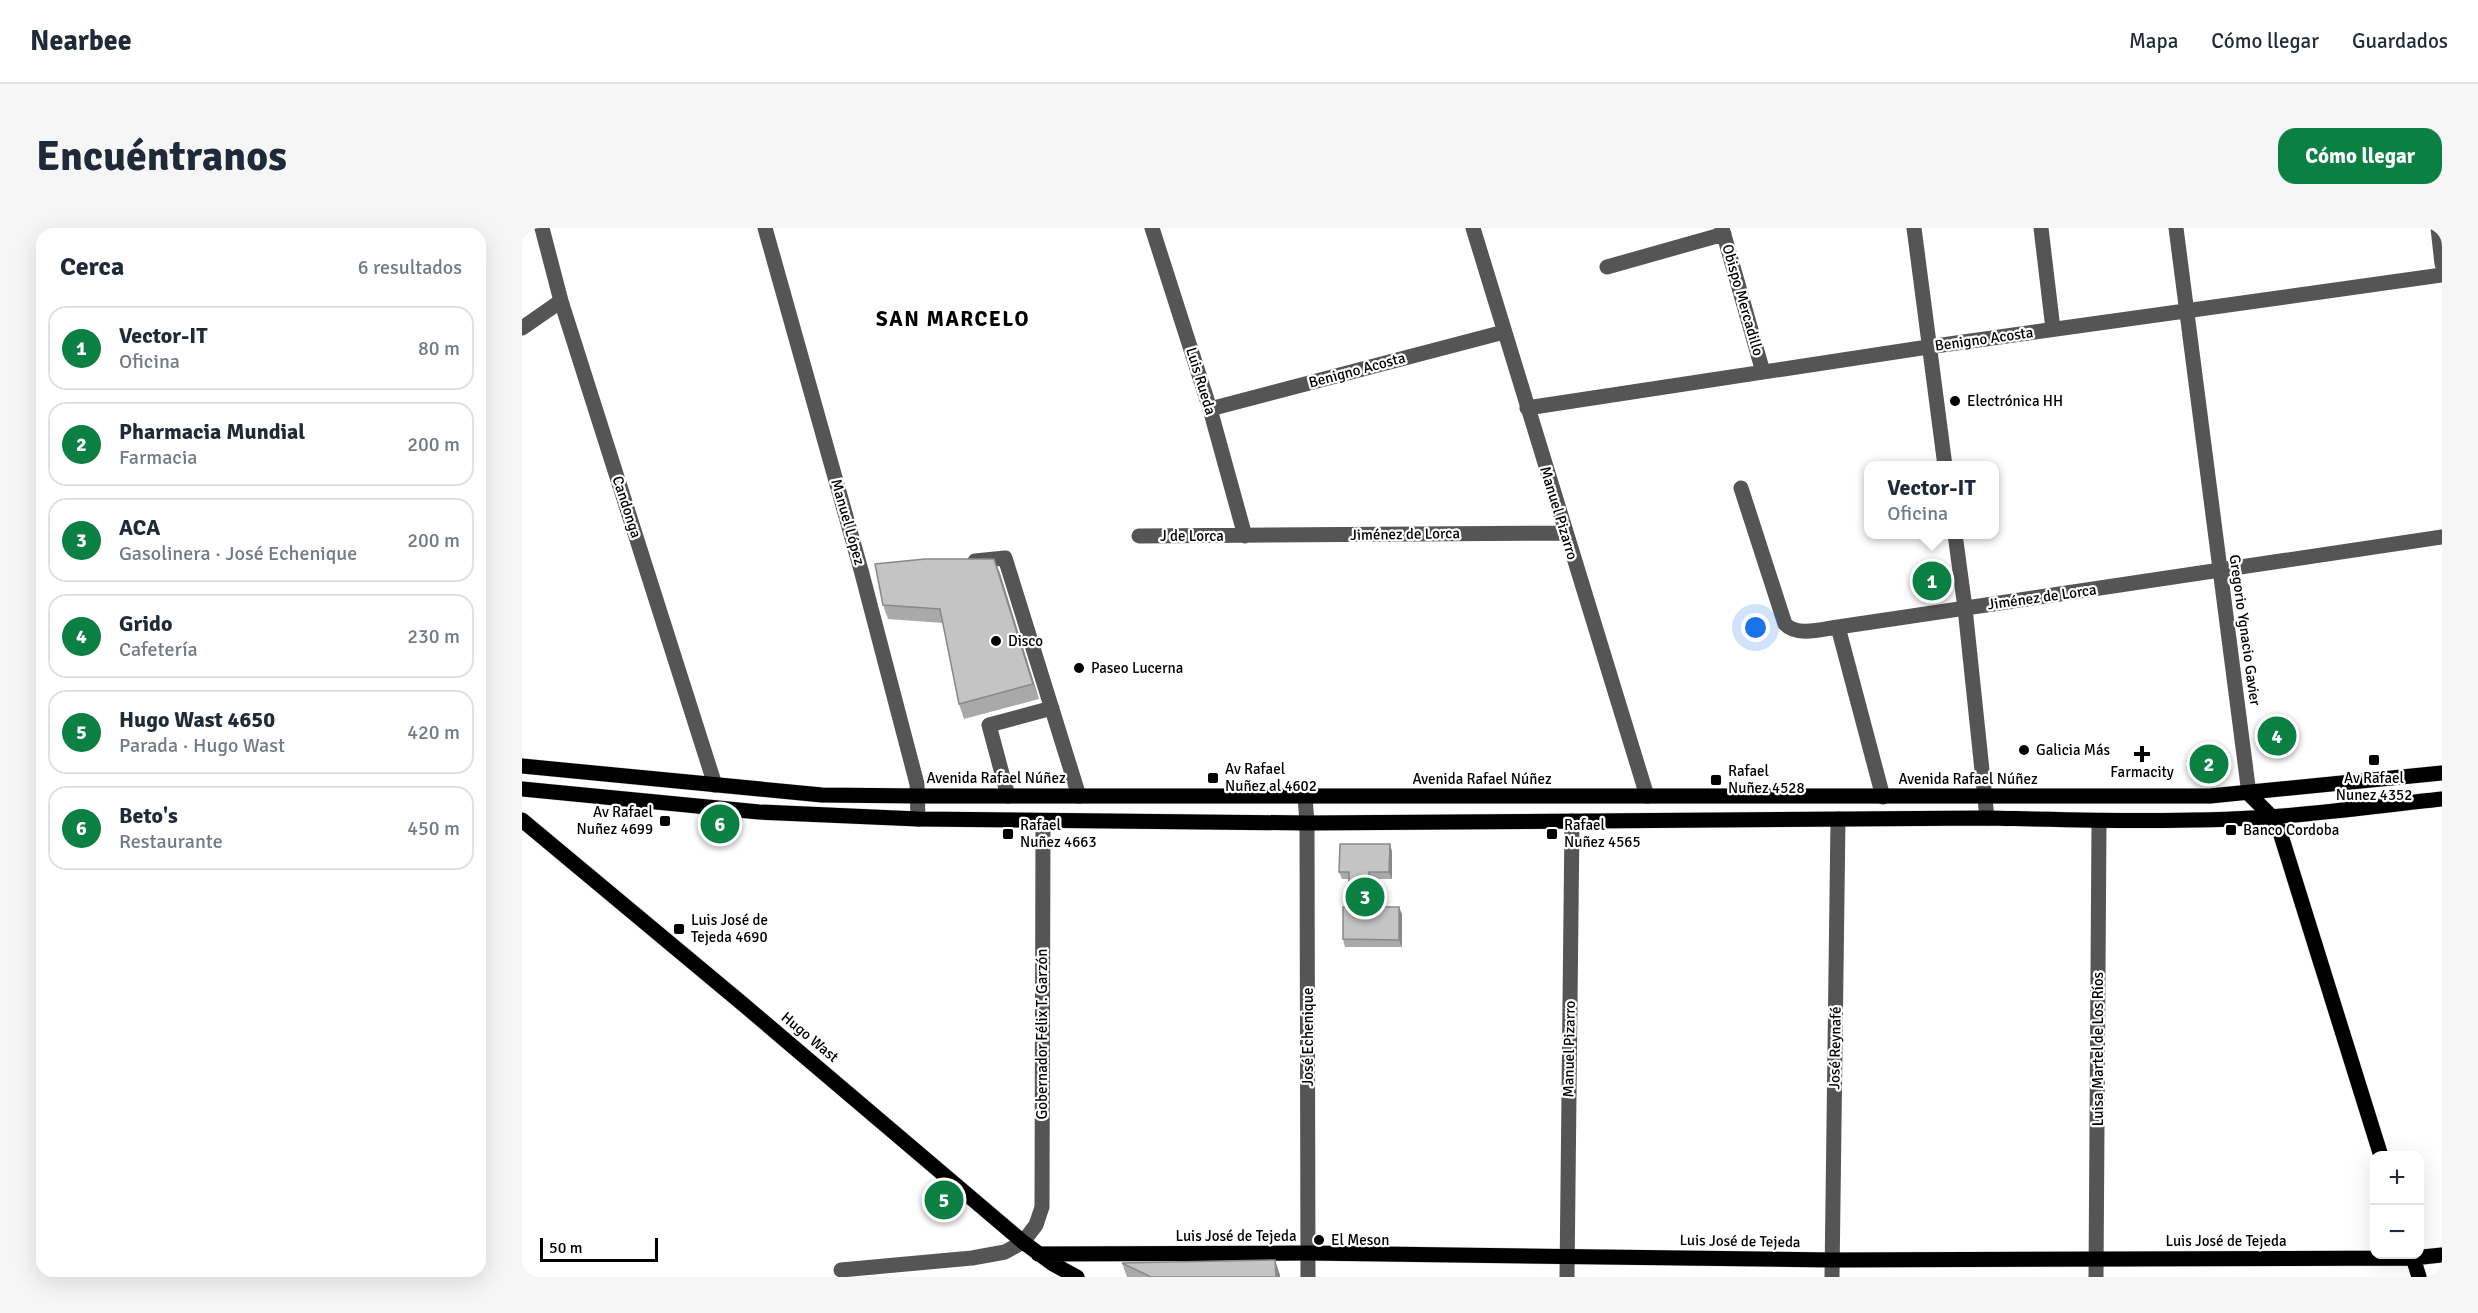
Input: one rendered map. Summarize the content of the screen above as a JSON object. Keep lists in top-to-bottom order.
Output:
{
  "streets": {
    "main road": ["Avenida Rafael Núñez", "Hugo Wast", "Luis José de Tejeda"],
    "street": [
      "Obispo Mercadillo",
      "Benigno Acosta",
      "Luis Rueda",
      "Candonga",
      "Manuel Pizarro",
      "Manuel López",
      "Jiménez de Lorca",
      "J de Lorca",
      "Gregorio Ygnacio Gavier",
      "Gobernador Félix T. Garzón",
      "José Echenique",
      "José Reynafé",
      "Luisa Martel de Los Ríos"
    ]
  },
  "crossings": [
    ["Obispo Mercadillo", "Benigno Acosta"],
    ["Benigno Acosta", "Luis Rueda"],
    ["Benigno Acosta", "Manuel Pizarro"],
    ["Benigno Acosta", "Gregorio Ygnacio Gavier"],
    ["Luis Rueda", "Jiménez de Lorca"],
    ["Luis Rueda", "J de Lorca"],
    ["Candonga", "Avenida Rafael Núñez"],
    ["Manuel Pizarro", "Jiménez de Lorca"],
    ["Manuel Pizarro", "Avenida Rafael Núñez"],
    ["Manuel Pizarro", "Luis José de Tejeda"],
    ["Manuel López", "Avenida Rafael Núñez"],
    ["Jiménez de Lorca", "J de Lorca"],
    ["Jiménez de Lorca", "Gregorio Ygnacio Gavier"],
    ["Gregorio Ygnacio Gavier", "Avenida Rafael Núñez"],
    ["Avenida Rafael Núñez", "José Echenique"],
    ["Gobernador Félix T. Garzón", "Hugo Wast"],
    ["Hugo Wast", "Luis José de Tejeda"],
    ["José Echenique", "Luis José de Tejeda"],
    ["José Reynafé", "Luis José de Tejeda"],
    ["Luisa Martel de Los Ríos", "Luis José de Tejeda"]
  ],
  "districts": ["SAN MARCELO"],
  "places": {
    "other": [
      "Electrónica HH",
      "Disco",
      "Paseo Lucerna",
      "Galicia Más",
      "El Meson"
    ],
    "health": ["Farmacity"],
    "transit": [
      "Av Rafael Nunez 4352",
      "Av Rafael Nuñez al 4602",
      "Rafael Nuñez 4528",
      "Av Rafael Nuñez 4699",
      "Banco Cordoba",
      "Rafael Nuñez 4663",
      "Rafael Nuñez 4565",
      "Luis José de Tejeda 4690"
    ]
  },
  "scale_bar": "50 m",
  "page": {
    "header": "Nearbee",
    "nav": ["Mapa", "Cómo llegar", "Guardados"],
    "buttons": "Cómo llegar",
    "title": "Encuéntranos",
    "heading": ["Cerca", "6 resultados"],
    "list": [
      {
        "mark": "1",
        "name": "Vector-IT",
        "note": "Oficina",
        "value": "80 m"
      },
      {
        "mark": "2",
        "name": "Pharmacia Mundial",
        "note": "Farmacia",
        "value": "200 m"
      },
      {
        "mark": "3",
        "name": "ACA",
        "note": "Gasolinera · José Echenique",
        "value": "200 m"
      },
      {
        "mark": "4",
        "name": "Grido",
        "note": "Cafetería",
        "value": "230 m"
      },
      {
        "mark": "5",
        "name": "Hugo Wast 4650",
        "note": "Parada · Hugo Wast",
        "value": "420 m"
      },
      {
        "mark": "6",
        "name": "Beto's",
        "note": "Restaurante",
        "value": "450 m"
      }
    ],
    "popup": ["Vector-IT", "Oficina"],
    "pins": [
      "1",
      "4",
      "2",
      "6",
      "3",
      "5"
    ],
    "map_buttons": ["+", "−"],
    "scale": "50 m"
  }
}
